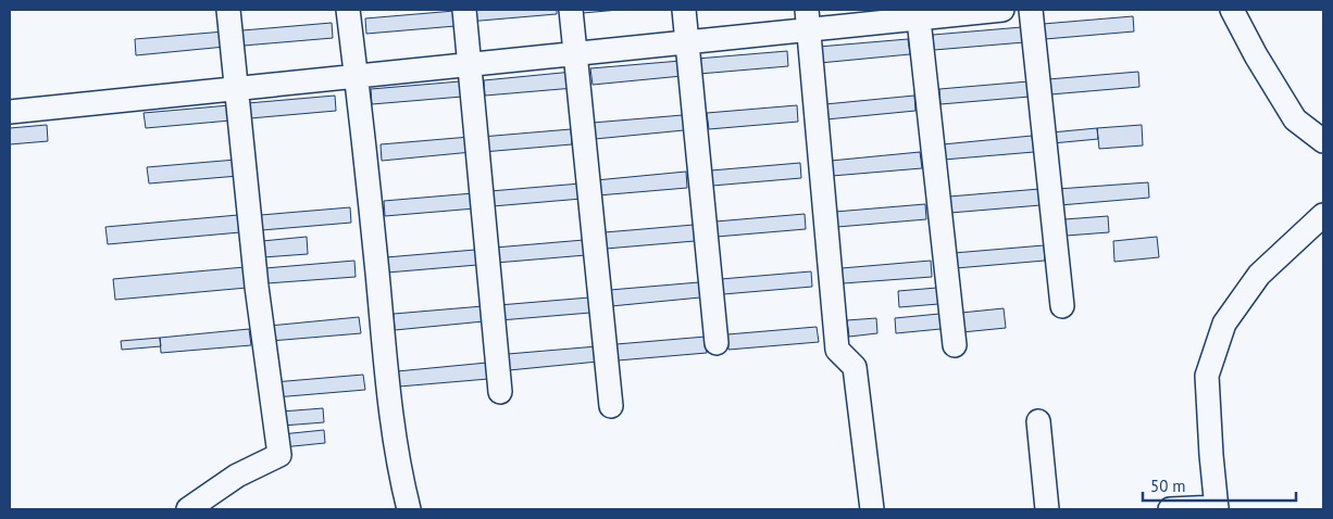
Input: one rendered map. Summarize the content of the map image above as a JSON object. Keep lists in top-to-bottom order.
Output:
{
  "scale_bar": "50 m"
}
